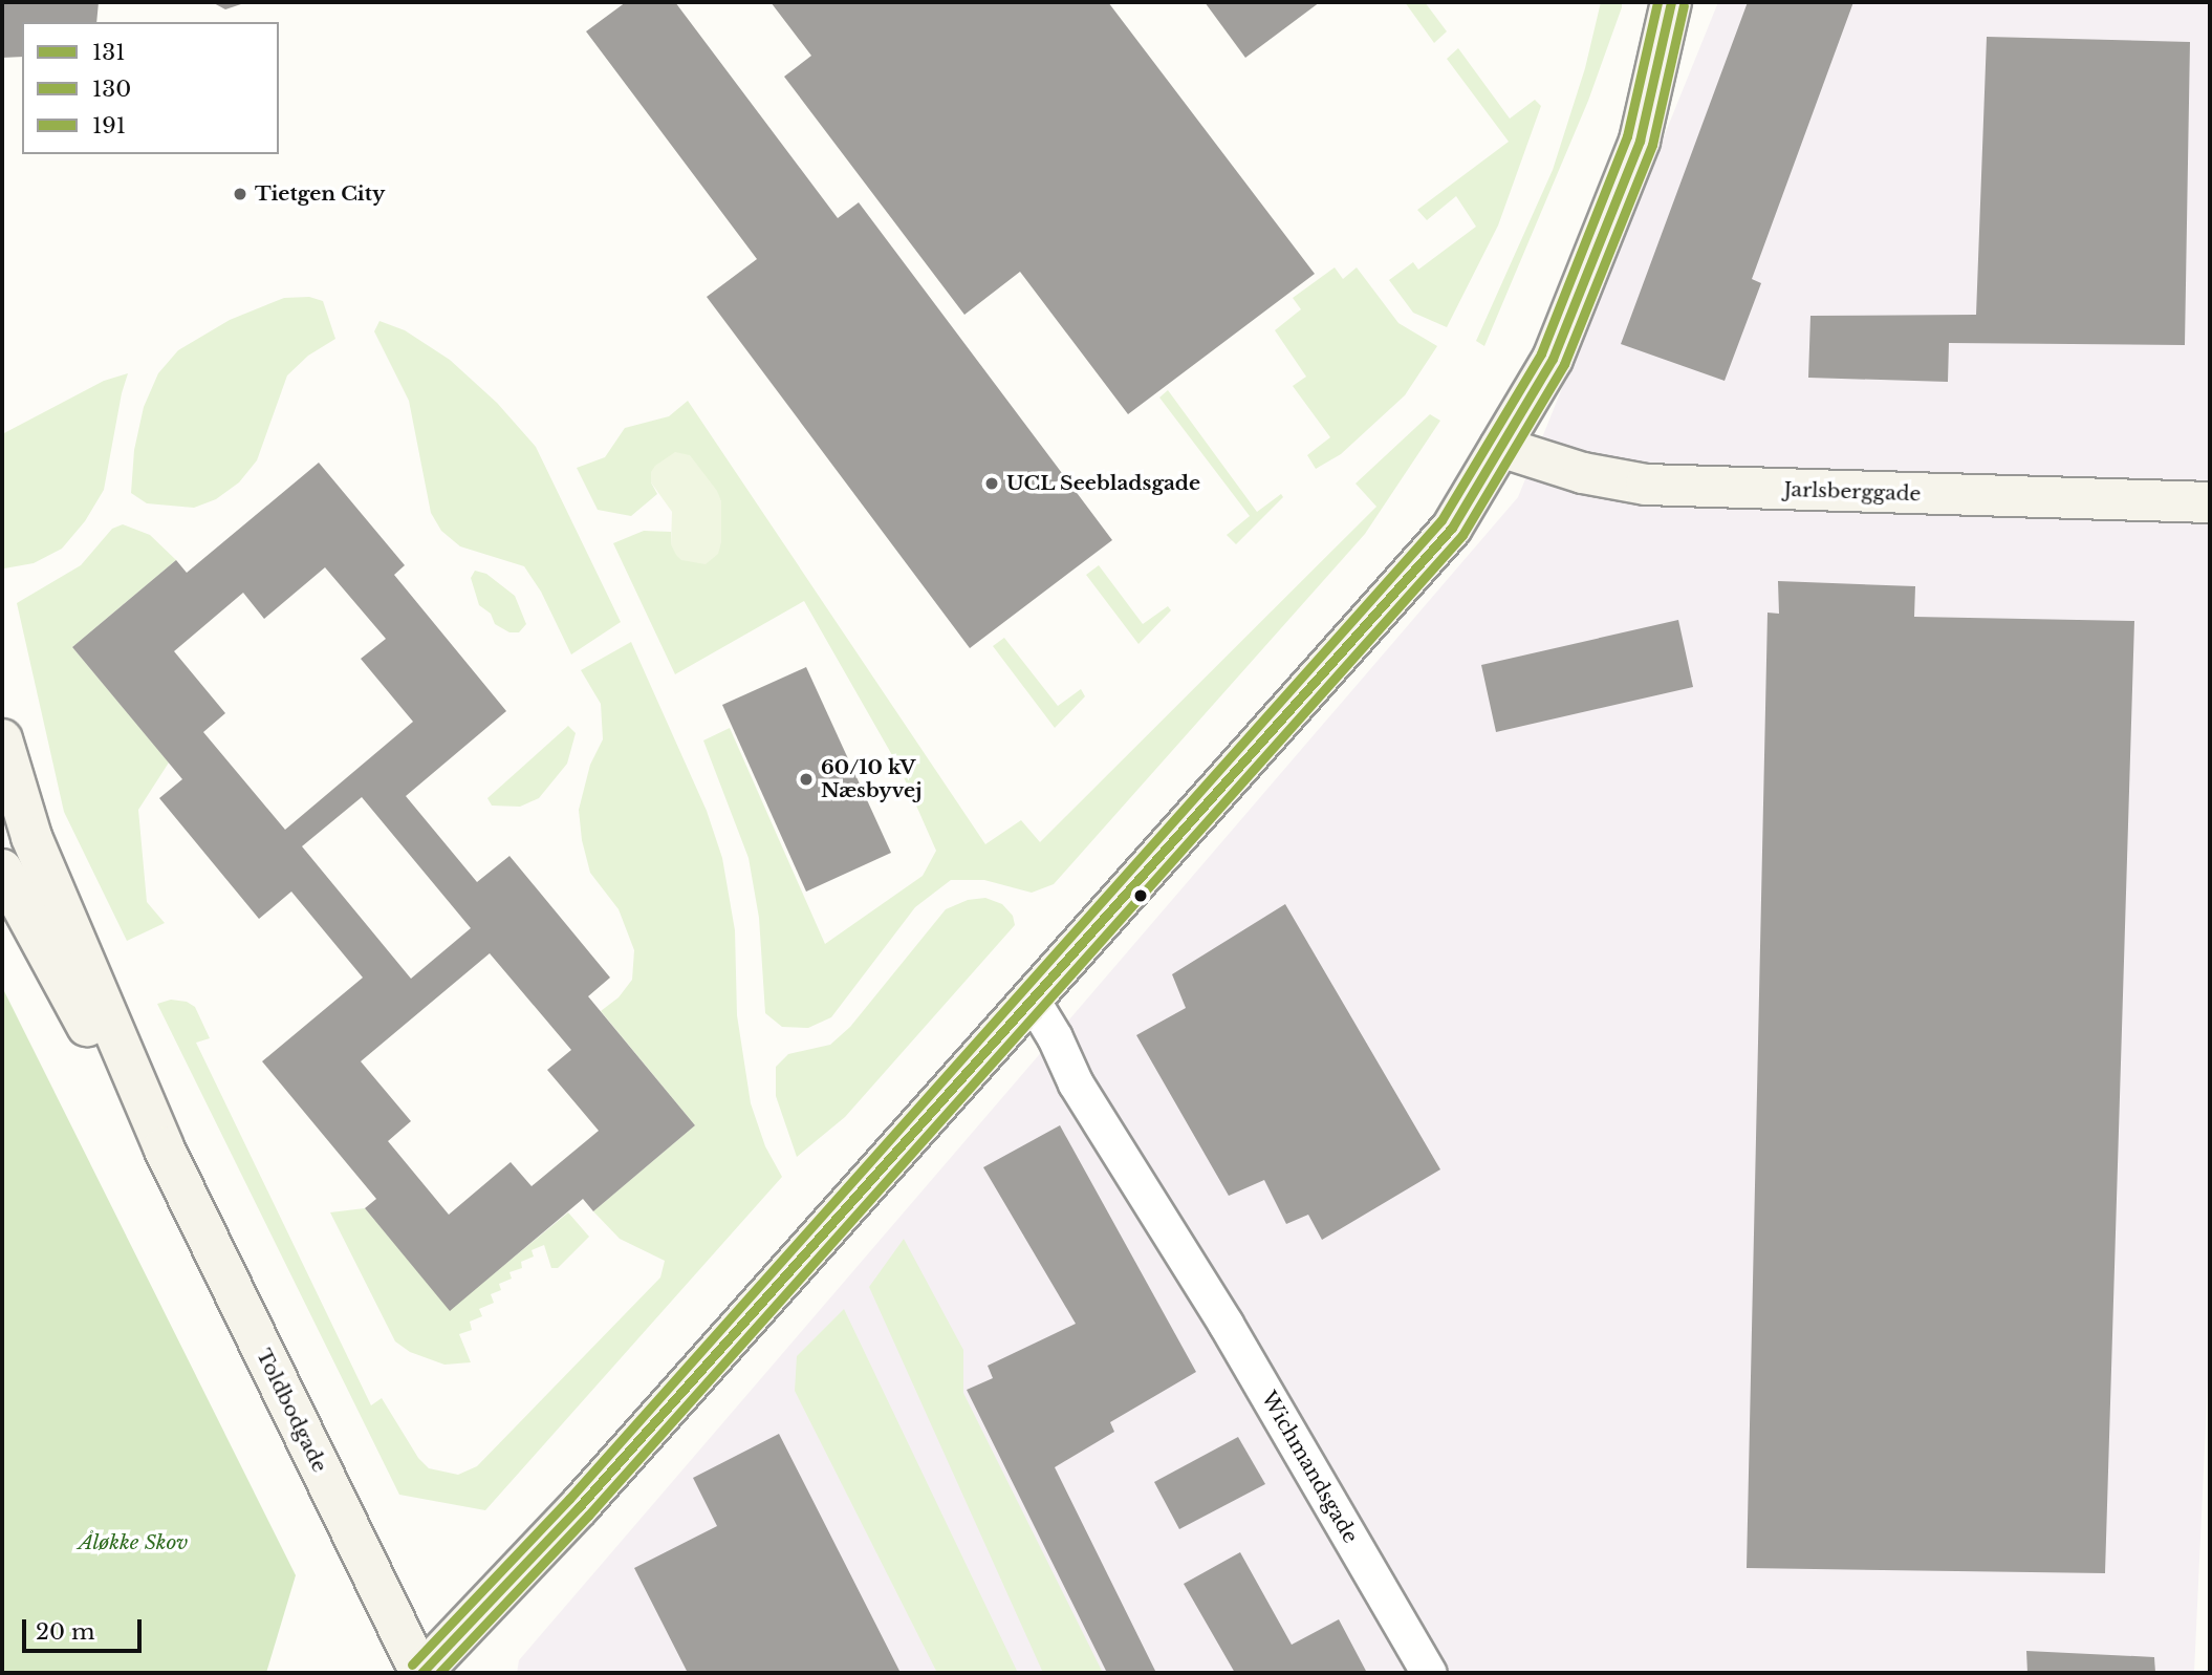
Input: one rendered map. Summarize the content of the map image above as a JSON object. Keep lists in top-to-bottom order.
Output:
{
  "streets": {
    "street": ["Jarlsberggade", "Toldbodgade", "Wichmandsgade"]
  },
  "parks": ["Åløkke Skov"],
  "places": ["Tietgen City", "UCL Seebladsgade", "60/10 kV Næsbyvej"],
  "lines": ["transit line 131", "transit line 191", "transit line 130"],
  "legend": ["131", "130", "191"],
  "scale_bar": "20 m"
}
